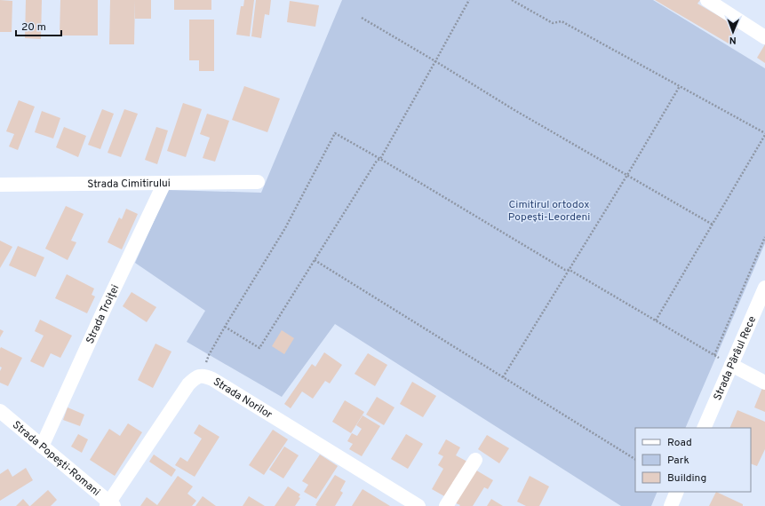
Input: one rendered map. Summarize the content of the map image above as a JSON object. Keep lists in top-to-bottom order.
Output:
{
  "streets": {
    "street": [
      "Strada Cimitirului",
      "Strada Troiței",
      "Strada Pârâul Rece",
      "Strada Norilor",
      "Strada Popești-Romani"
    ]
  },
  "crossings": [
    ["Strada Cimitirului", "Strada Troiței"],
    ["Strada Troiței", "Strada Popești-Romani"],
    ["Strada Norilor", "Strada Popești-Romani"]
  ],
  "parks": ["Cimitirul ortodox Popești-Leordeni"],
  "legend": ["Road", "Park", "Building"],
  "scale_bar": "20 m",
  "north": "bottom"
}
